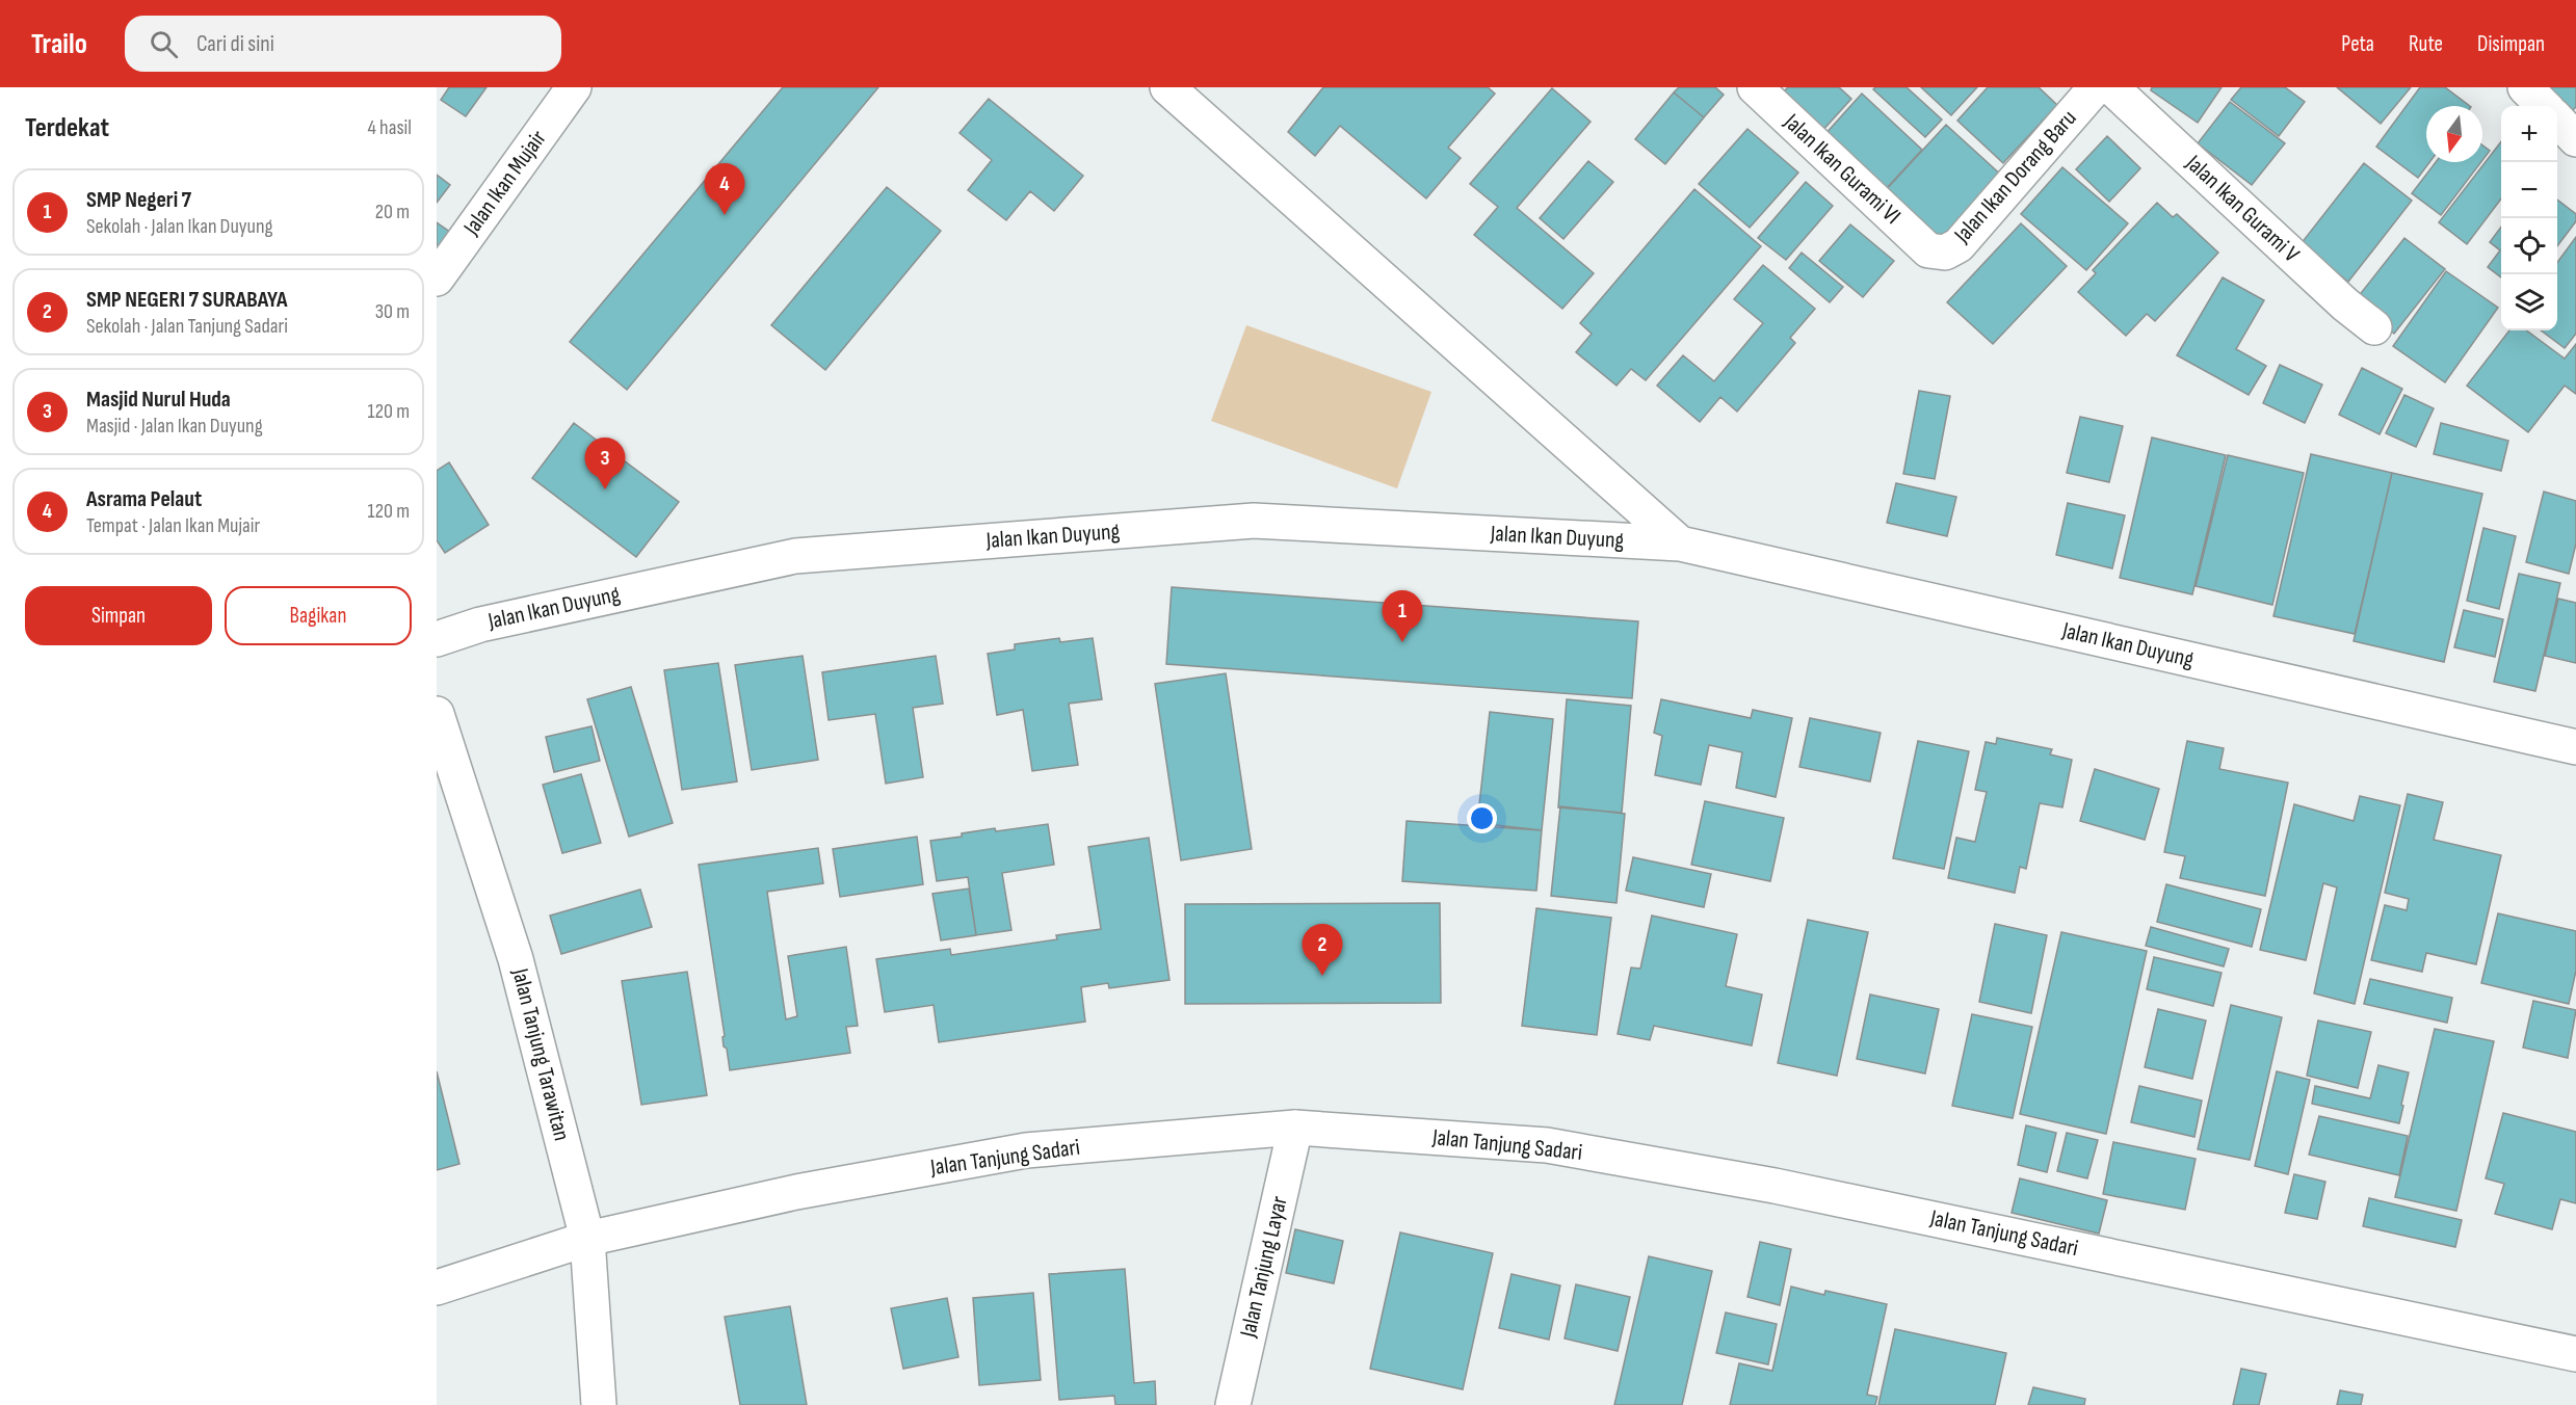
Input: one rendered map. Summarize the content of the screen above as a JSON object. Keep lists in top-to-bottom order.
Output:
{
  "streets": {
    "street": [
      "Jalan Ikan Gurami VI",
      "Jalan Ikan Dorang Baru",
      "Jalan Ikan Mujair",
      "Jalan Ikan Gurami V",
      "Jalan Ikan Duyung",
      "Jalan Tanjung Tarawitan",
      "Jalan Tanjung Sadari",
      "Jalan Tanjung Layar"
    ]
  },
  "crossings": [
    ["Jalan Ikan Gurami VI", "Jalan Ikan Dorang Baru"],
    ["Jalan Tanjung Tarawitan", "Jalan Tanjung Sadari"],
    ["Jalan Tanjung Sadari", "Jalan Tanjung Layar"]
  ],
  "north": "bottom",
  "page": {
    "header": "Trailo",
    "search": "Cari di sini",
    "nav": ["Peta", "Rute", "Disimpan"],
    "heading": ["Terdekat", "4 hasil"],
    "map_buttons": ["+", "−"],
    "pins": [
      "4",
      "3",
      "1",
      "2"
    ],
    "list": [
      {
        "mark": "1",
        "name": "SMP Negeri 7",
        "note": "Sekolah · Jalan Ikan Duyung",
        "value": "20 m"
      },
      {
        "mark": "2",
        "name": "SMP NEGERI 7 SURABAYA",
        "note": "Sekolah · Jalan Tanjung Sadari",
        "value": "30 m"
      },
      {
        "mark": "3",
        "name": "Masjid Nurul Huda",
        "note": "Masjid · Jalan Ikan Duyung",
        "value": "120 m"
      },
      {
        "mark": "4",
        "name": "Asrama Pelaut",
        "note": "Tempat · Jalan Ikan Mujair",
        "value": "120 m"
      }
    ],
    "buttons": ["Simpan", "Bagikan"]
  }
}
